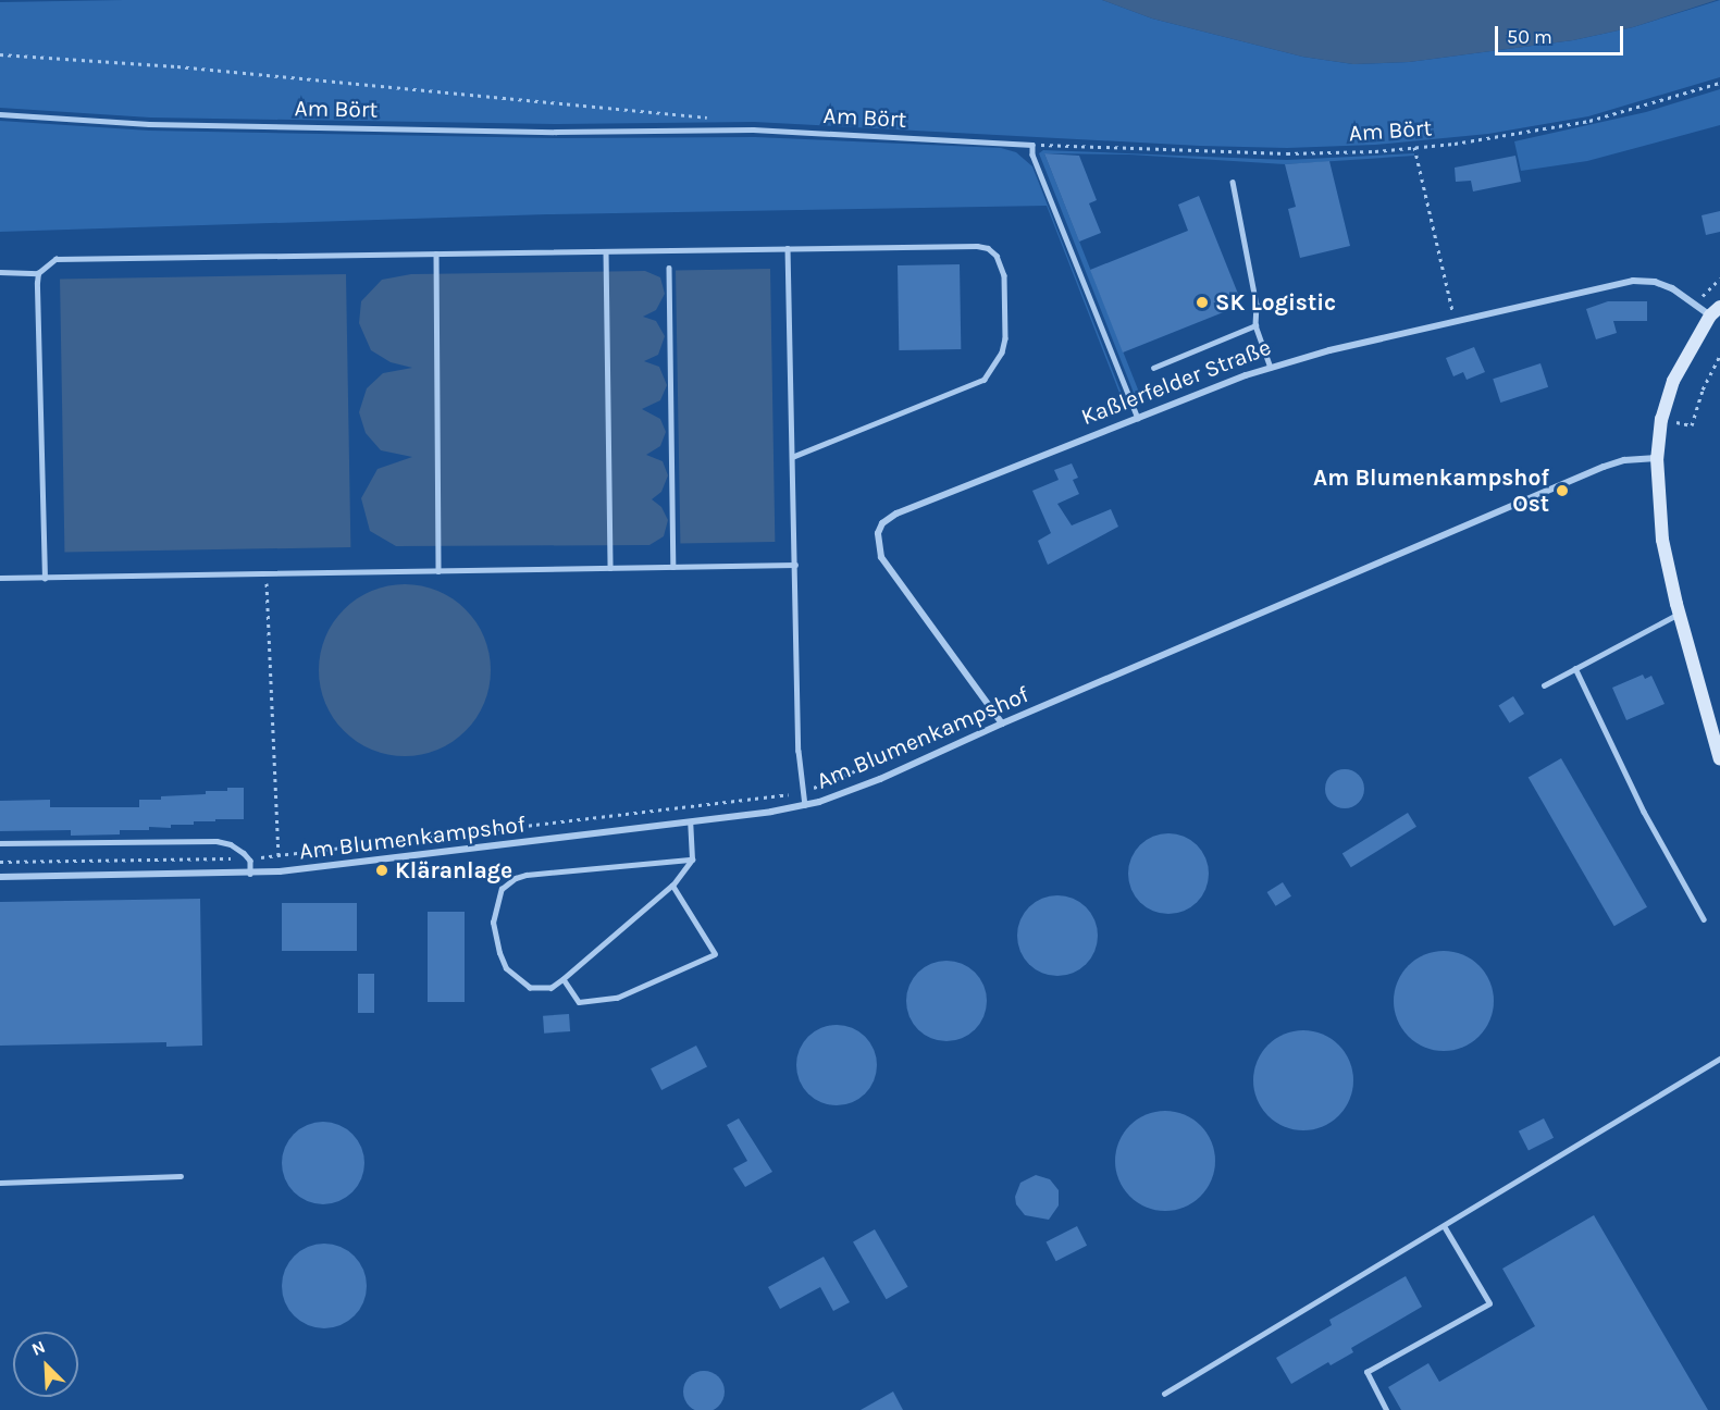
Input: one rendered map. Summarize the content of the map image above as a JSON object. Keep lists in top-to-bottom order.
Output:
{
  "streets": {
    "street": ["Kaßlerfelder Straße", "Am Blumenkampshof"],
    "lane": ["Am Bört"]
  },
  "crossings": [
    ["Kaßlerfelder Straße", "Am Blumenkampshof"]
  ],
  "places": ["SK Logistic", "Am Blumenkampshof Ost", "Kläranlage"],
  "scale_bar": "50 m",
  "north": "top left"
}
